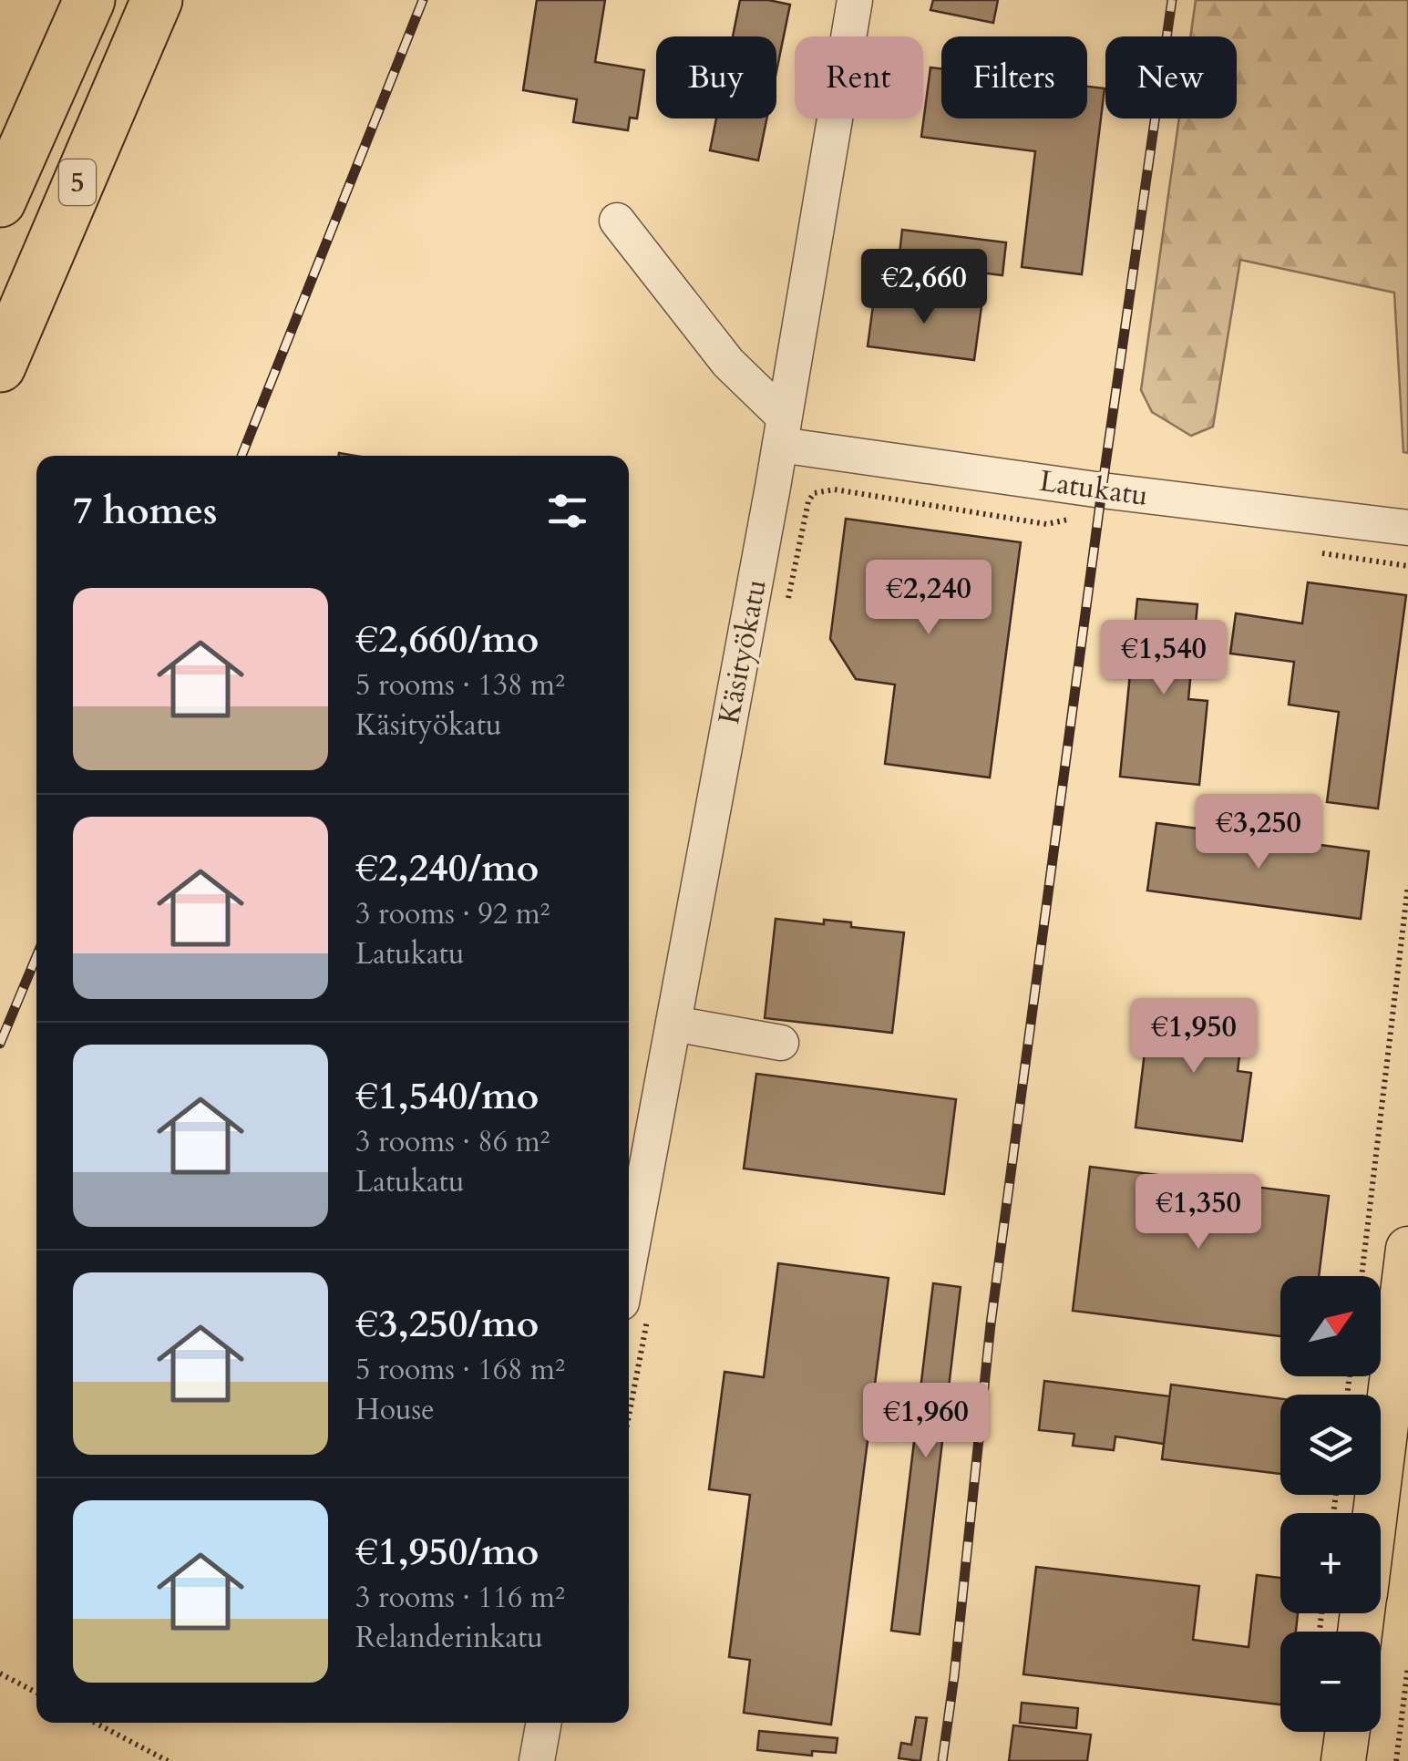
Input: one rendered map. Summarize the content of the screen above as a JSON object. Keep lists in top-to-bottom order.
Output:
{
  "streets": {
    "highway": ["5"],
    "street": ["Latukatu", "Käsityökatu"]
  },
  "crossings": [
    ["Latukatu", "Käsityökatu"]
  ],
  "north": "top right",
  "page": {
    "chip": [
      "Buy",
      "Rent",
      "Filters",
      "New"
    ],
    "price": [
      "€2,660",
      "€2,240",
      "€1,540",
      "€3,250",
      "€1,950",
      "€1,350",
      "€1,960"
    ],
    "heading": "7 homes",
    "list": [
      {
        "name": "€2,660/mo",
        "note": "5 rooms · 138 m² · Käsityökatu"
      },
      {
        "name": "€2,240/mo",
        "note": "3 rooms · 92 m² · Latukatu"
      },
      {
        "name": "€1,540/mo",
        "note": "3 rooms · 86 m² · Latukatu"
      },
      {
        "name": "€3,250/mo",
        "note": "5 rooms · 168 m² · House"
      },
      {
        "name": "€1,950/mo",
        "note": "3 rooms · 116 m² · Relanderinkatu"
      }
    ],
    "map_buttons": ["+", "−"]
  }
}
